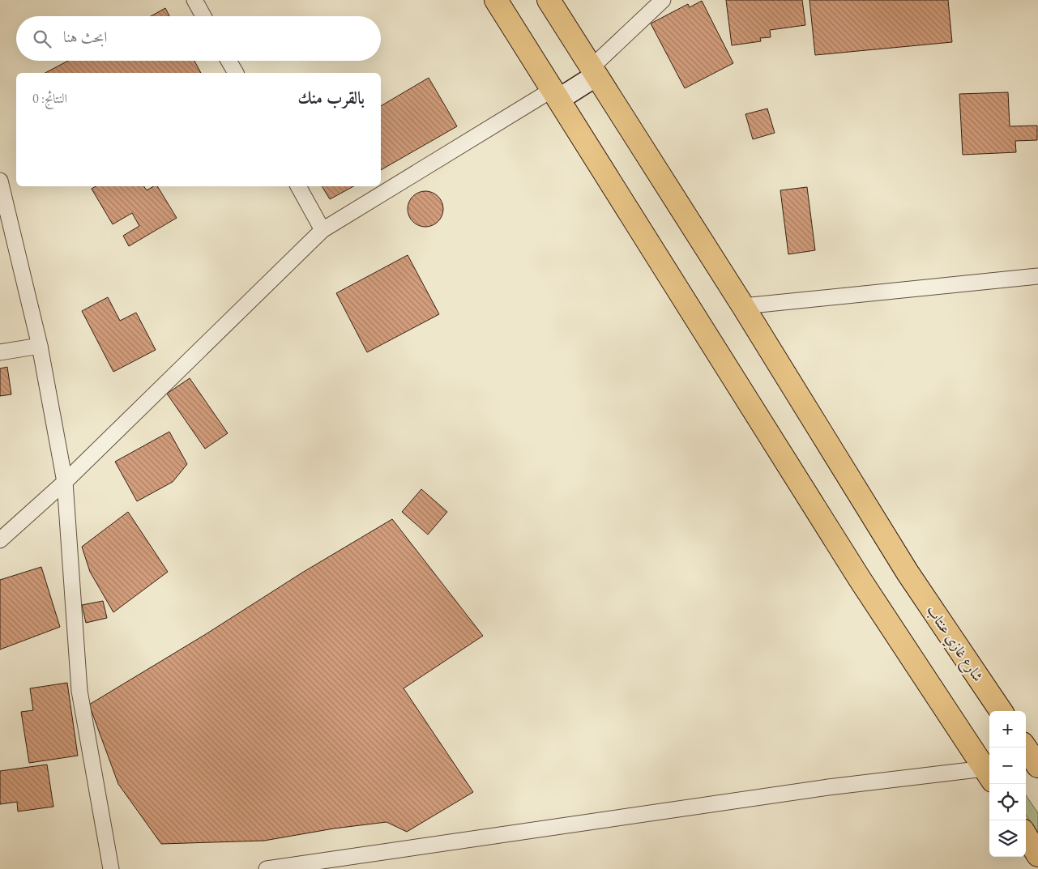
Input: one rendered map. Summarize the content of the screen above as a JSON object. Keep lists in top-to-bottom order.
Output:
{
  "streets": {
    "highway": ["شارع غازي عنتاب"]
  },
  "page": {
    "search": "ابحث هنا",
    "heading": ["بالقرب منك", "النتائج: 0"],
    "map_buttons": ["+", "−"]
  }
}
